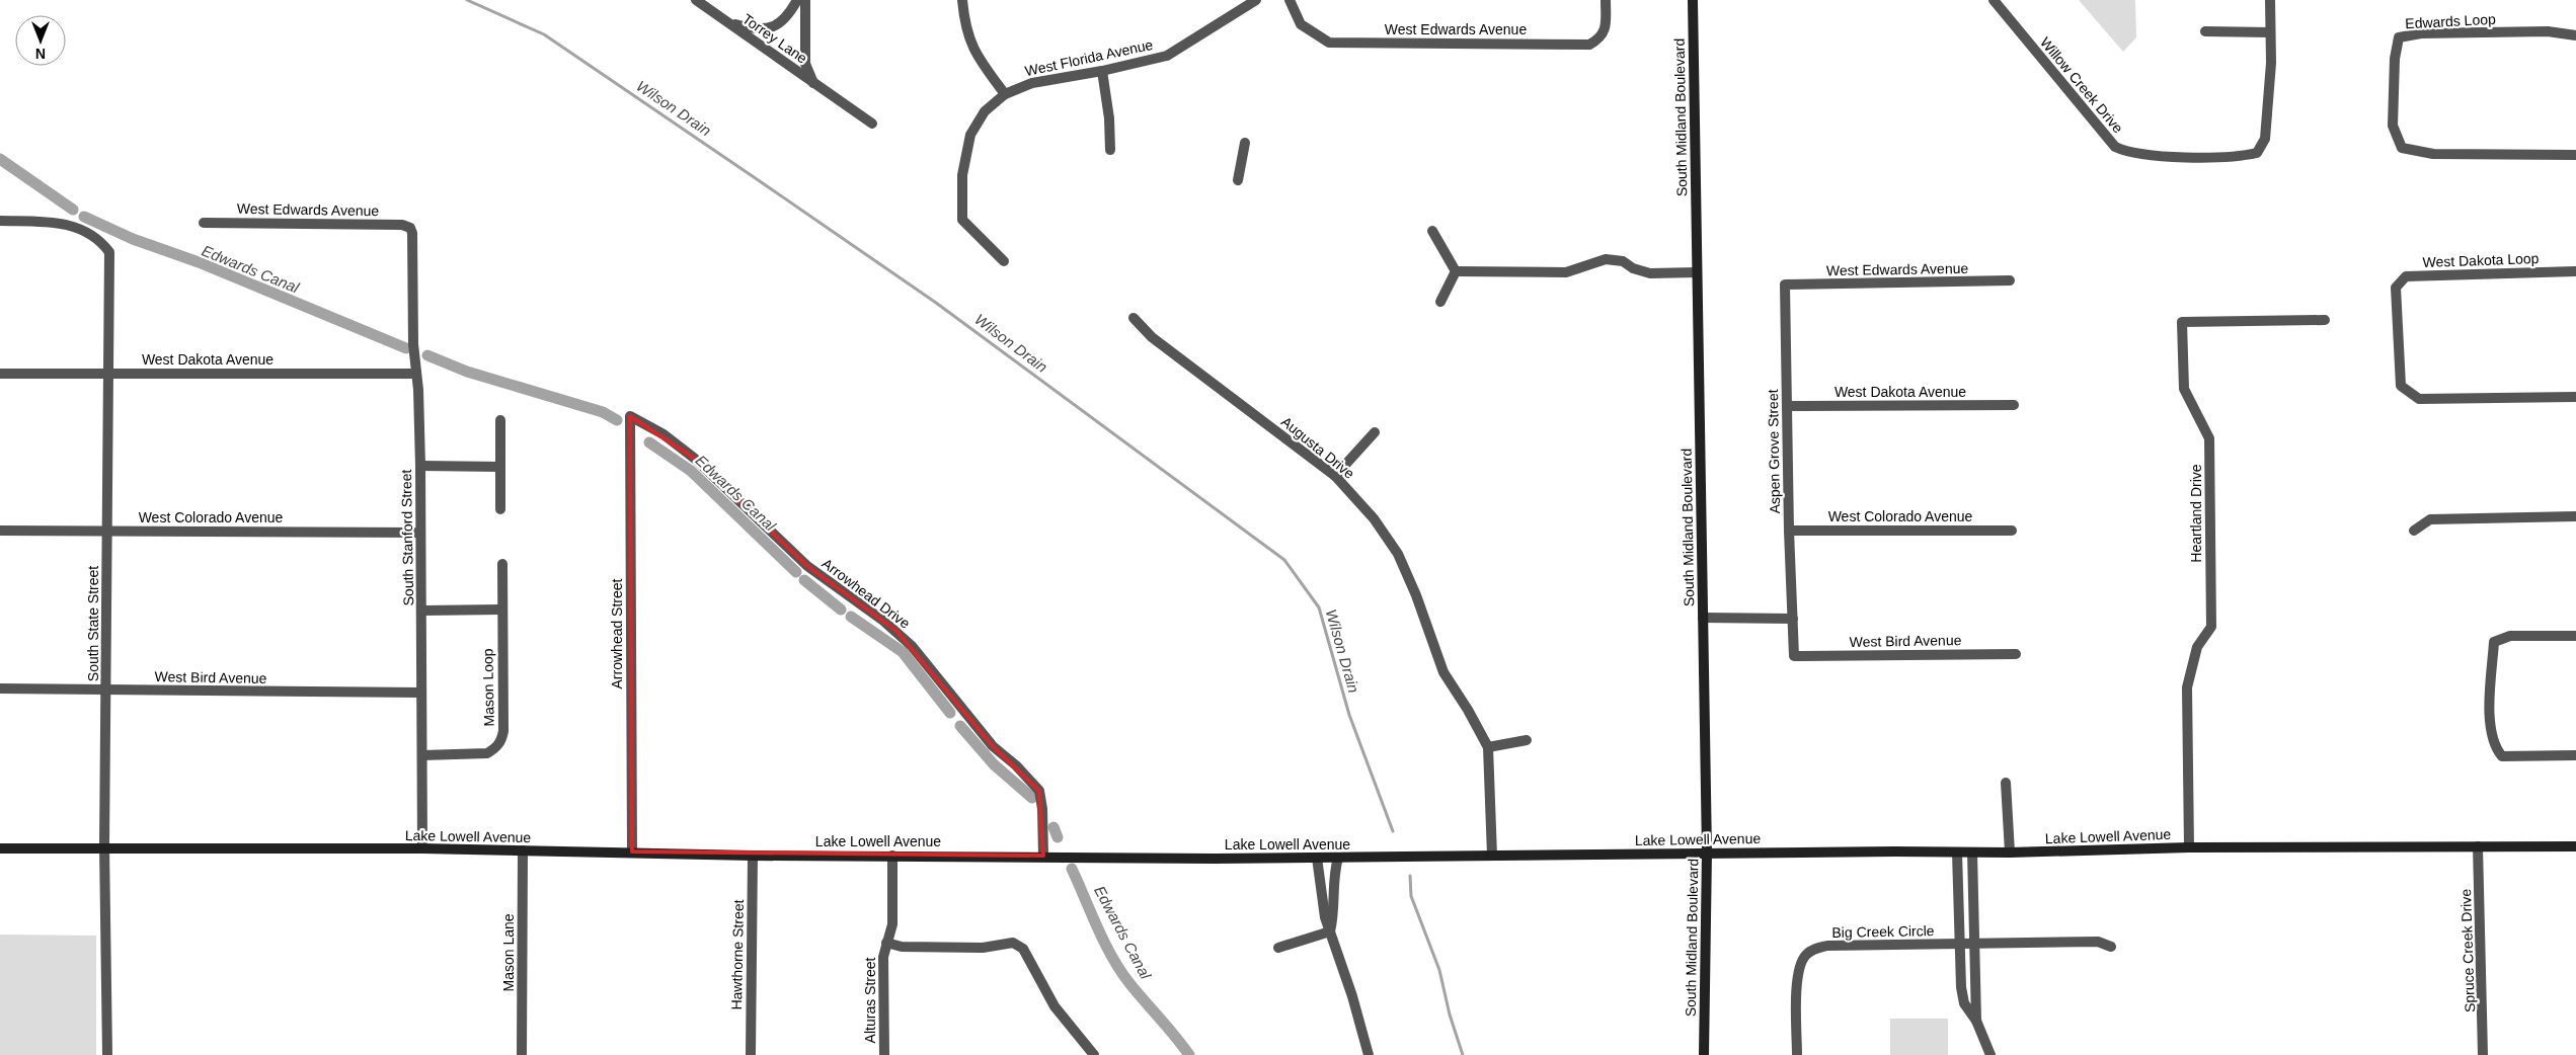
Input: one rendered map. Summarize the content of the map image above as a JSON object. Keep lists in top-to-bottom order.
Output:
{
  "streets": {
    "main road": ["South Midland Boulevard", "Lake Lowell Avenue"],
    "street": [
      "Edwards Loop",
      "West Edwards Avenue",
      "Torrey Lane",
      "West Florida Avenue",
      "Willow Creek Drive",
      "West Dakota Loop",
      "West Dakota Avenue",
      "Augusta Drive",
      "Aspen Grove Street",
      "Heartland Drive",
      "West Colorado Avenue",
      "South Stanford Street",
      "Arrowhead Drive",
      "South State Street",
      "Arrowhead Street",
      "West Bird Avenue",
      "Mason Loop",
      "Big Creek Circle",
      "Spruce Creek Drive",
      "Mason Lane",
      "Hawthorne Street",
      "Alturas Street"
    ]
  },
  "crossings": [
    ["West Edwards Avenue", "Aspen Grove Street"],
    ["West Edwards Avenue", "South Stanford Street"],
    ["South Midland Boulevard", "Lake Lowell Avenue"],
    ["West Dakota Avenue", "Aspen Grove Street"],
    ["West Dakota Avenue", "South Stanford Street"],
    ["West Dakota Avenue", "South State Street"],
    ["Augusta Drive", "Lake Lowell Avenue"],
    ["Aspen Grove Street", "West Colorado Avenue"],
    ["Aspen Grove Street", "West Bird Avenue"],
    ["Heartland Drive", "Lake Lowell Avenue"],
    ["West Colorado Avenue", "South Stanford Street"],
    ["West Colorado Avenue", "South State Street"],
    ["South Stanford Street", "West Bird Avenue"],
    ["South Stanford Street", "Mason Loop"],
    ["South Stanford Street", "Lake Lowell Avenue"],
    ["Arrowhead Drive", "Arrowhead Street"],
    ["Arrowhead Drive", "Lake Lowell Avenue"],
    ["South State Street", "West Bird Avenue"],
    ["South State Street", "Lake Lowell Avenue"],
    ["Arrowhead Street", "Lake Lowell Avenue"],
    ["Lake Lowell Avenue", "Spruce Creek Drive"],
    ["Lake Lowell Avenue", "Mason Lane"],
    ["Lake Lowell Avenue", "Hawthorne Street"],
    ["Lake Lowell Avenue", "Alturas Street"]
  ],
  "water": ["Wilson Drain", "Edwards Canal"],
  "north": "bottom"
}
